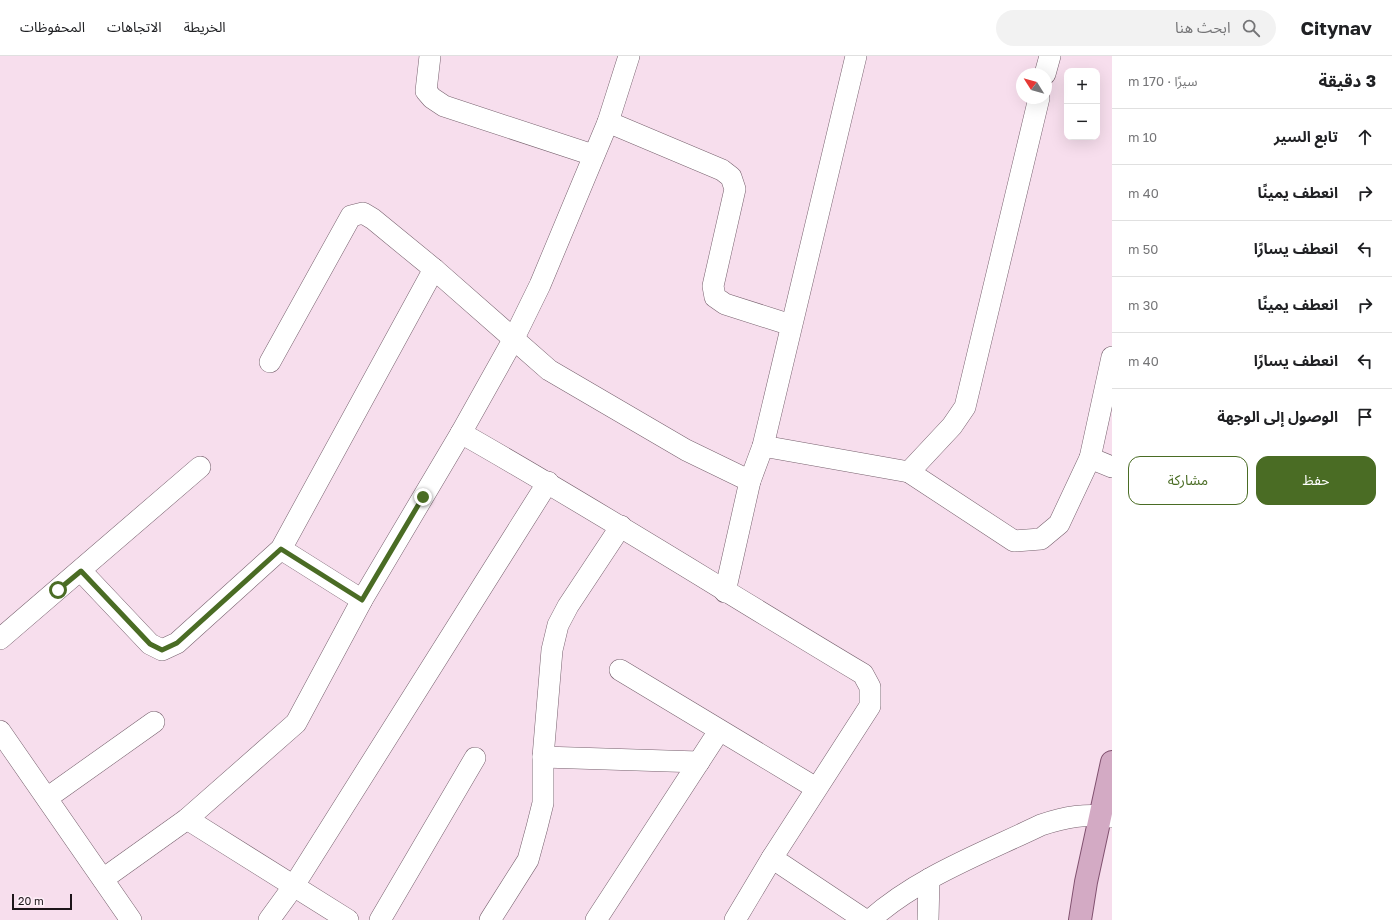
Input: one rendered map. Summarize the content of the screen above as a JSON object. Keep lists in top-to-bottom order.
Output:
{
  "scale_bar": "20 m",
  "north": "top left",
  "page": {
    "header": "Citynav",
    "search": "ابحث هنا",
    "nav": ["الخريطة", "الاتجاهات", "المحفوظات"],
    "heading": ["3 دقيقة", "سيرًا · 170 m"],
    "map_buttons": ["+", "−"],
    "list": [
      ["تابع السير", "10 m"],
      ["انعطف يمينًا", "40 m"],
      ["انعطف يسارًا", "50 m"],
      ["انعطف يمينًا", "30 m"],
      ["انعطف يسارًا", "40 m"],
      "الوصول إلى الوجهة"
    ],
    "buttons": ["حفظ", "مشاركة"],
    "scale": "20 m"
  }
}
